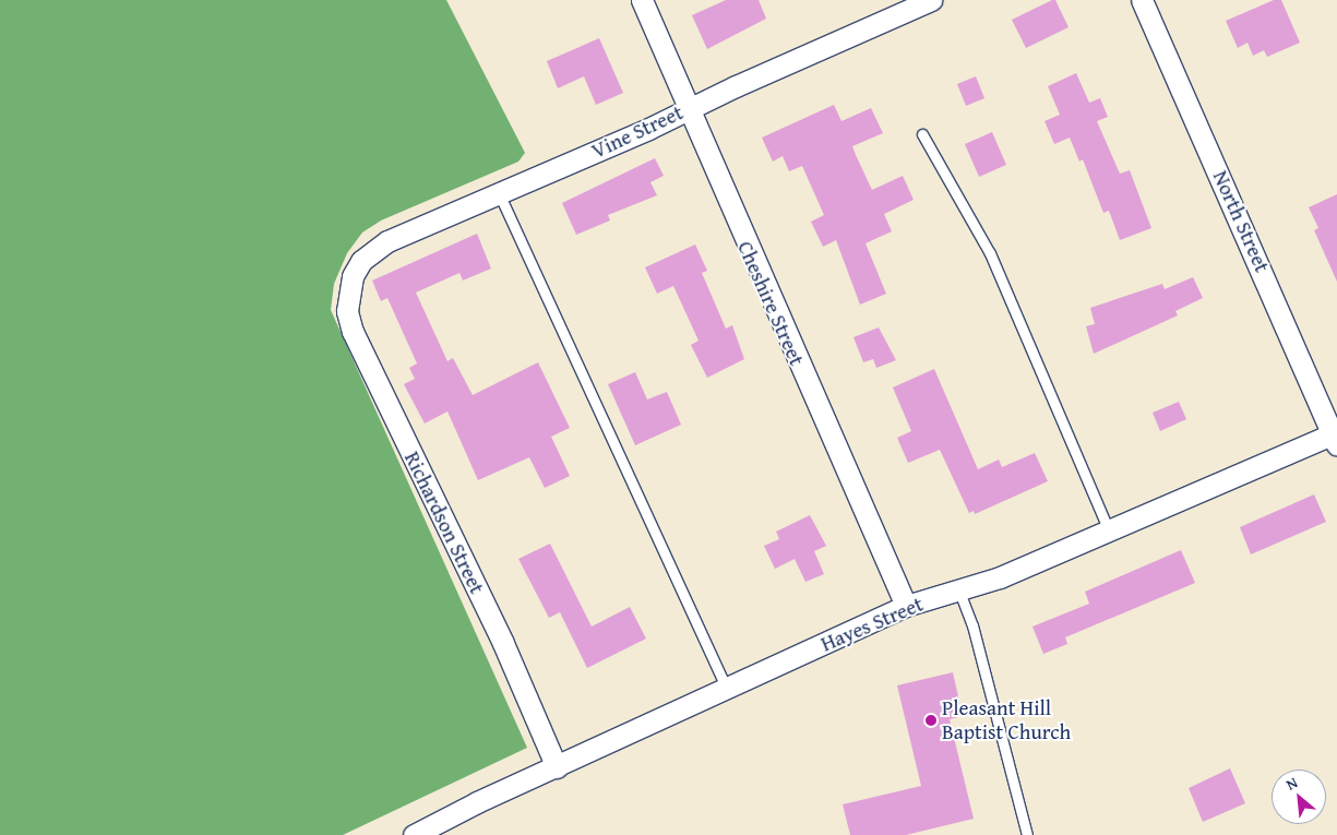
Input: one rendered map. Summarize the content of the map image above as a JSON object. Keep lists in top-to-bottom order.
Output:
{
  "streets": {
    "street": [
      "Vine Street",
      "North Street",
      "Cheshire Street",
      "Richardson Street",
      "Hayes Street"
    ]
  },
  "crossings": [
    ["Vine Street", "Cheshire Street"],
    ["Vine Street", "Richardson Street"],
    ["North Street", "Hayes Street"],
    ["Cheshire Street", "Hayes Street"],
    ["Richardson Street", "Hayes Street"]
  ],
  "places": ["Pleasant Hill Baptist Church"],
  "north": "top left"
}
